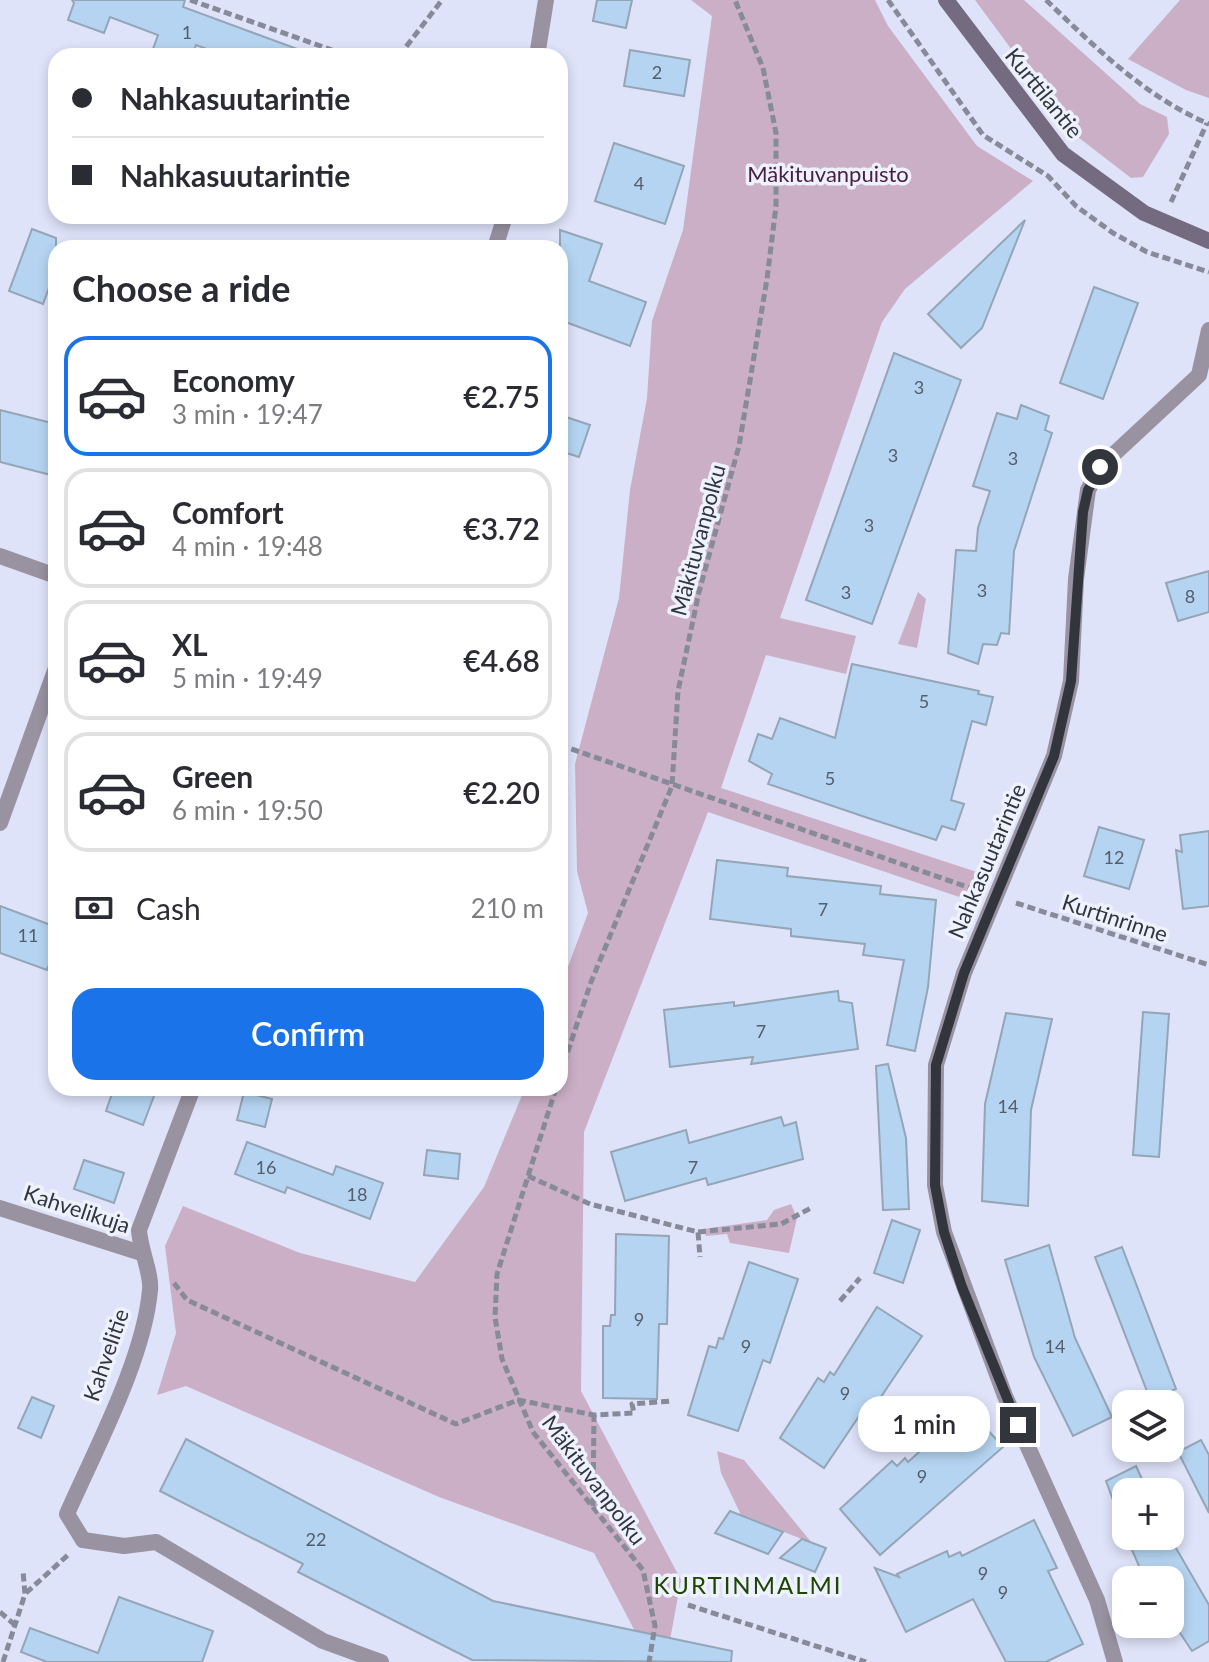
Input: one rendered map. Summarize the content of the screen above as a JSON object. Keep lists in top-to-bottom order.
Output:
{
  "streets": {
    "street": [
      "Kurttilantie",
      "Nahkasuutarintie",
      "Kahvelikuja",
      "Kahvelitie"
    ],
    "path": ["Mäkituvanpolku", "Kurtinrinne"]
  },
  "crossings": [
    ["Kahvelikuja", "Kahvelitie"]
  ],
  "districts": ["KURTINMALMI"],
  "parks": ["Mäkituvanpuisto"],
  "house_numbers": [
    "1",
    "2",
    "4",
    "3",
    "3",
    "3",
    "3",
    "3",
    "3",
    "8",
    "5",
    "5",
    "12",
    "7",
    "11",
    "7",
    "14",
    "16",
    "7",
    "18",
    "9",
    "9",
    "14",
    "9",
    "9",
    "22",
    "9",
    "9"
  ],
  "page": {
    "banner": ["Nahkasuutarintie", "Nahkasuutarintie"],
    "heading": "Choose a ride",
    "list": [
      {
        "name": "Economy",
        "note": "3 min · 19:47",
        "value": "€2.75"
      },
      {
        "name": "Comfort",
        "note": "4 min · 19:48",
        "value": "€3.72"
      },
      {
        "name": "XL",
        "note": "5 min · 19:49",
        "value": "€4.68"
      },
      {
        "name": "Green",
        "note": "6 min · 19:50",
        "value": "€2.20"
      }
    ],
    "pay": ["Cash", "210 m"],
    "buttons": "Confirm",
    "map_buttons": ["+", "−"],
    "bubble": "1 min"
  }
}
